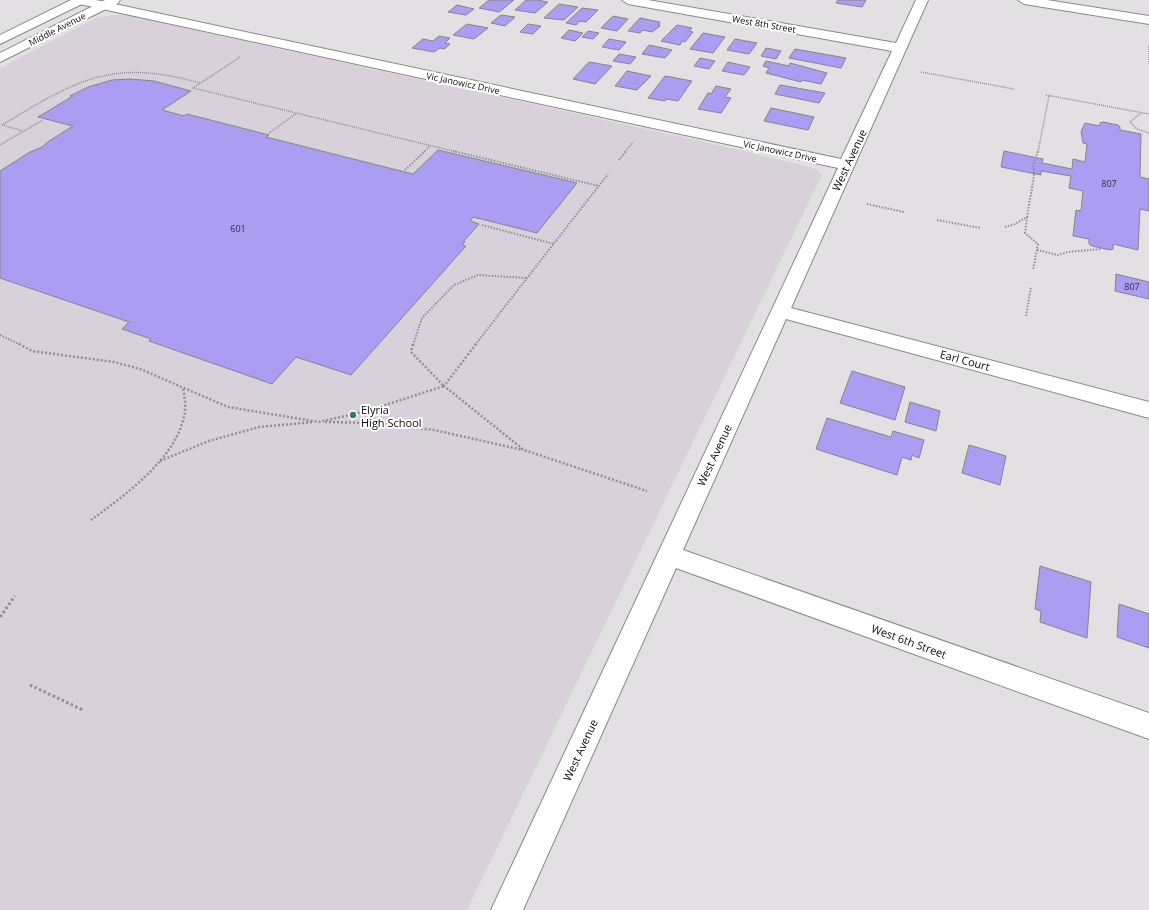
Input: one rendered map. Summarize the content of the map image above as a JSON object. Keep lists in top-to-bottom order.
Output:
{
  "streets": {
    "street": [
      "West 8th Street",
      "Middle Avenue",
      "Vic Janowicz Drive",
      "West Avenue",
      "Earl Court",
      "West 6th Street"
    ]
  },
  "crossings": [
    ["West 8th Street", "West Avenue"],
    ["Middle Avenue", "Vic Janowicz Drive"],
    ["Vic Janowicz Drive", "West Avenue"],
    ["West Avenue", "Earl Court"],
    ["West Avenue", "West 6th Street"]
  ],
  "places": ["Elyria High School"],
  "house_numbers": ["807", "601", "807"]
}
